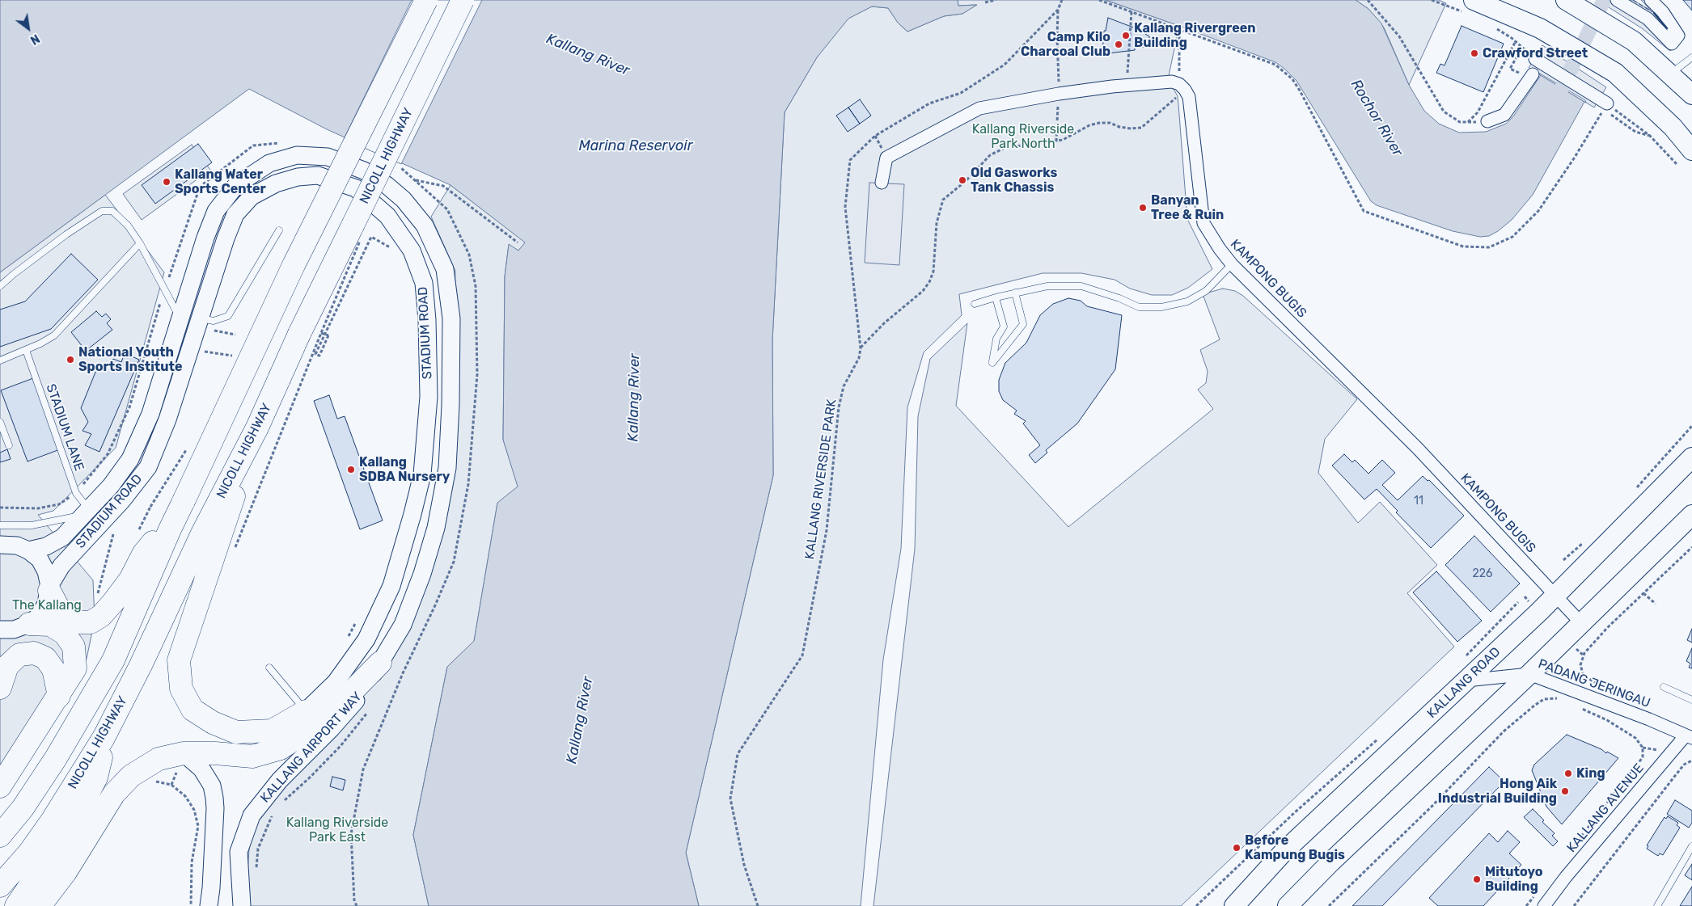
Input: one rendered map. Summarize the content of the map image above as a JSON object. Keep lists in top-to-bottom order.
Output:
{
  "streets": {
    "highway": ["NICOLL HIGHWAY"],
    "main road": ["KALLANG ROAD"],
    "street": [
      "KAMPONG BUGIS",
      "STADIUM ROAD",
      "PADANG JERINGAU",
      "KALLANG AIRPORT WAY",
      "KALLANG AVENUE"
    ],
    "lane": ["STADIUM LANE"],
    "path": ["KALLANG RIVERSIDE PARK"]
  },
  "crossings": [
    ["KAMPONG BUGIS", "KALLANG ROAD"],
    ["STADIUM ROAD", "STADIUM LANE"],
    ["STADIUM ROAD", "KALLANG AIRPORT WAY"],
    ["KALLANG ROAD", "PADANG JERINGAU"],
    ["PADANG JERINGAU", "KALLANG AVENUE"]
  ],
  "water": ["Kallang River", "Rochor River", "Marina Reservoir"],
  "parks": ["Kallang Riverside Park North", "The Kallang", "Kallang Riverside Park East"],
  "places": [
    "Kallang Rivergreen Building",
    "Camp Kilo Charcoal Club",
    "Crawford Street",
    "Old Gasworks Tank Chassis",
    "Kallang Water Sports Center",
    "Banyan Tree & Ruin",
    "National Youth Sports Institute",
    "Kallang SDBA Nursery",
    "King",
    "Hong Aik Industrial Building",
    "Before Kampung Bugis",
    "Mitutoyo Building"
  ],
  "house_numbers": ["11", "226"],
  "north": "bottom right"
}
